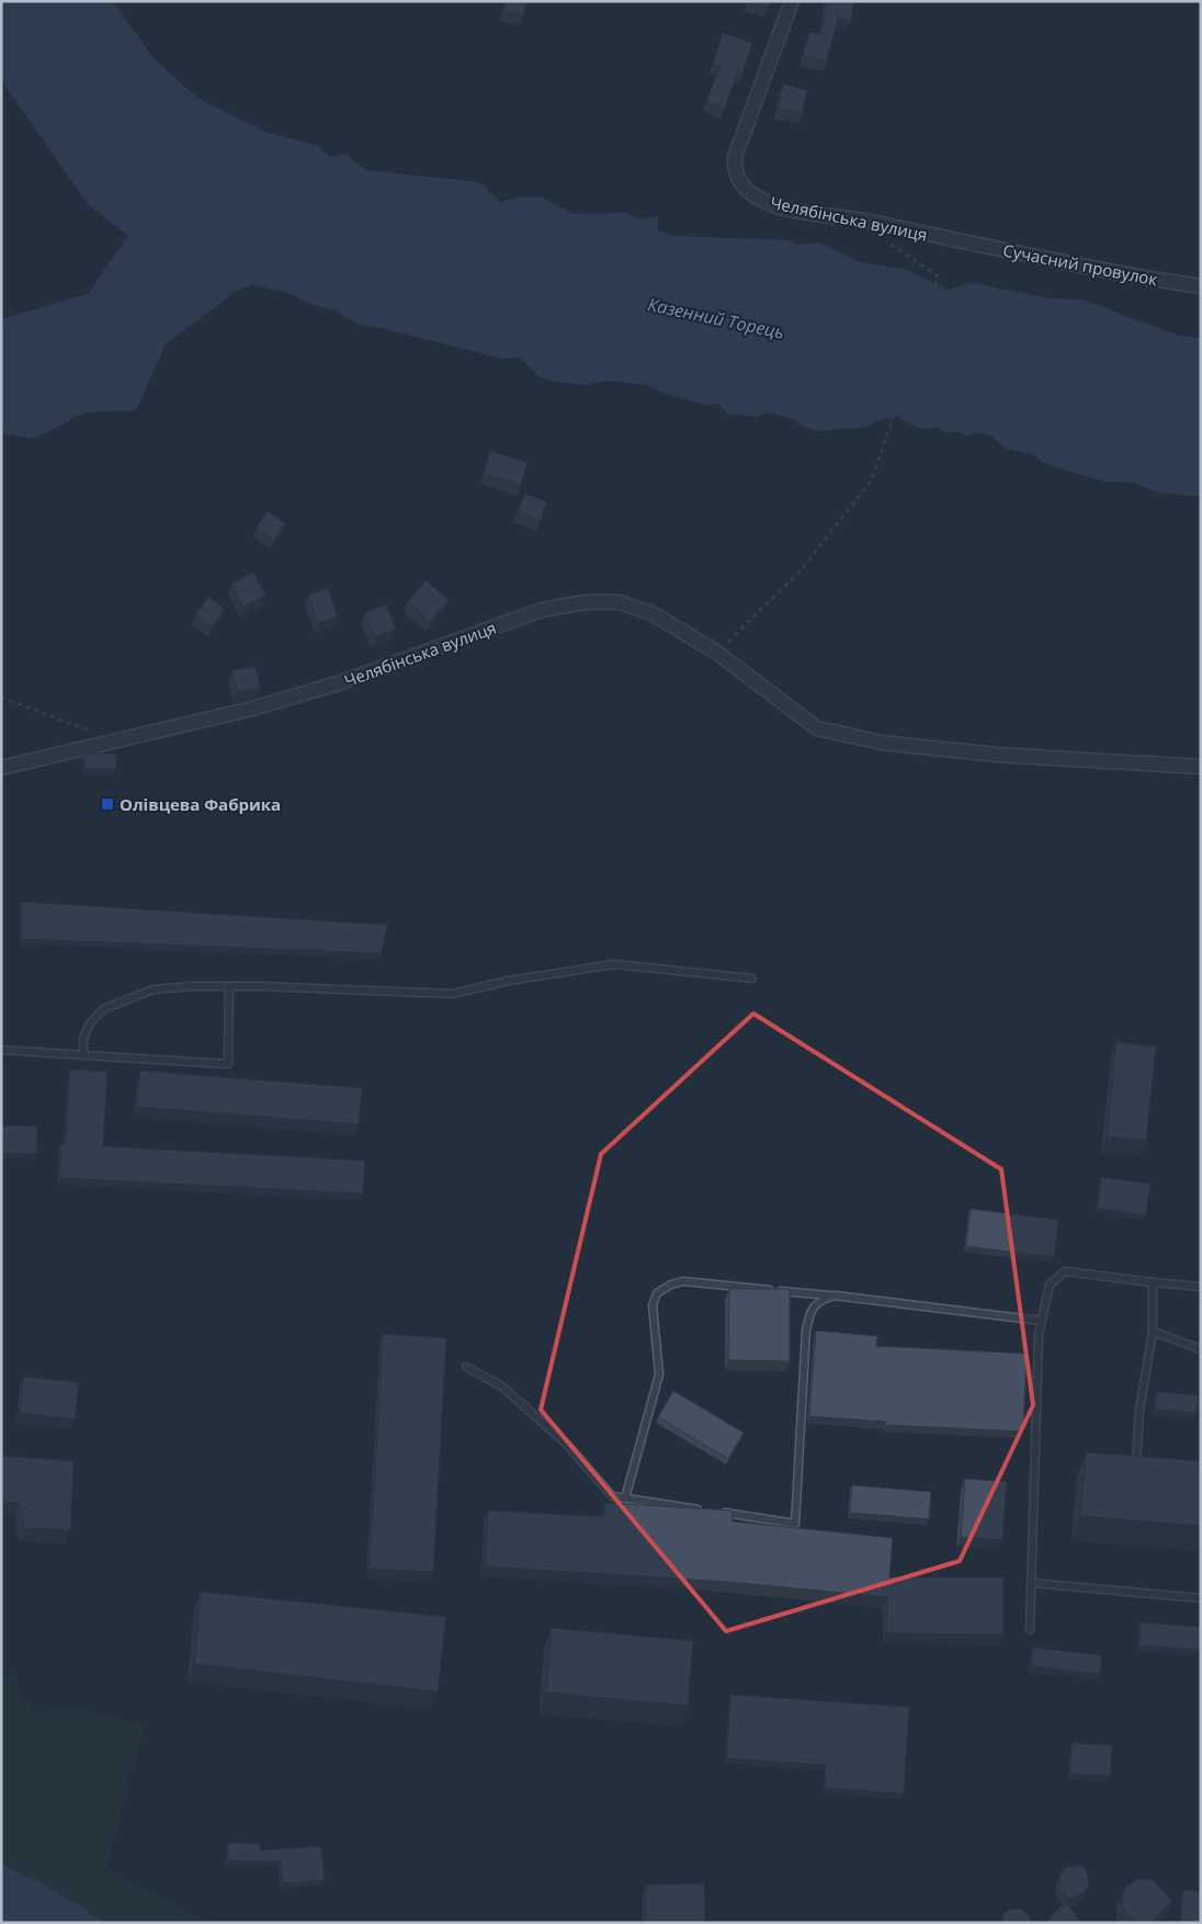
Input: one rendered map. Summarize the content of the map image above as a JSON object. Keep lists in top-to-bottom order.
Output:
{
  "streets": {
    "street": ["Челябінська вулиця", "Сучасний провулок"]
  },
  "crossings": [
    ["Челябінська вулиця", "Сучасний провулок"]
  ],
  "water": ["Казенний Торець"],
  "places": {
    "transit": ["Олівцева Фабрика"]
  }
}
